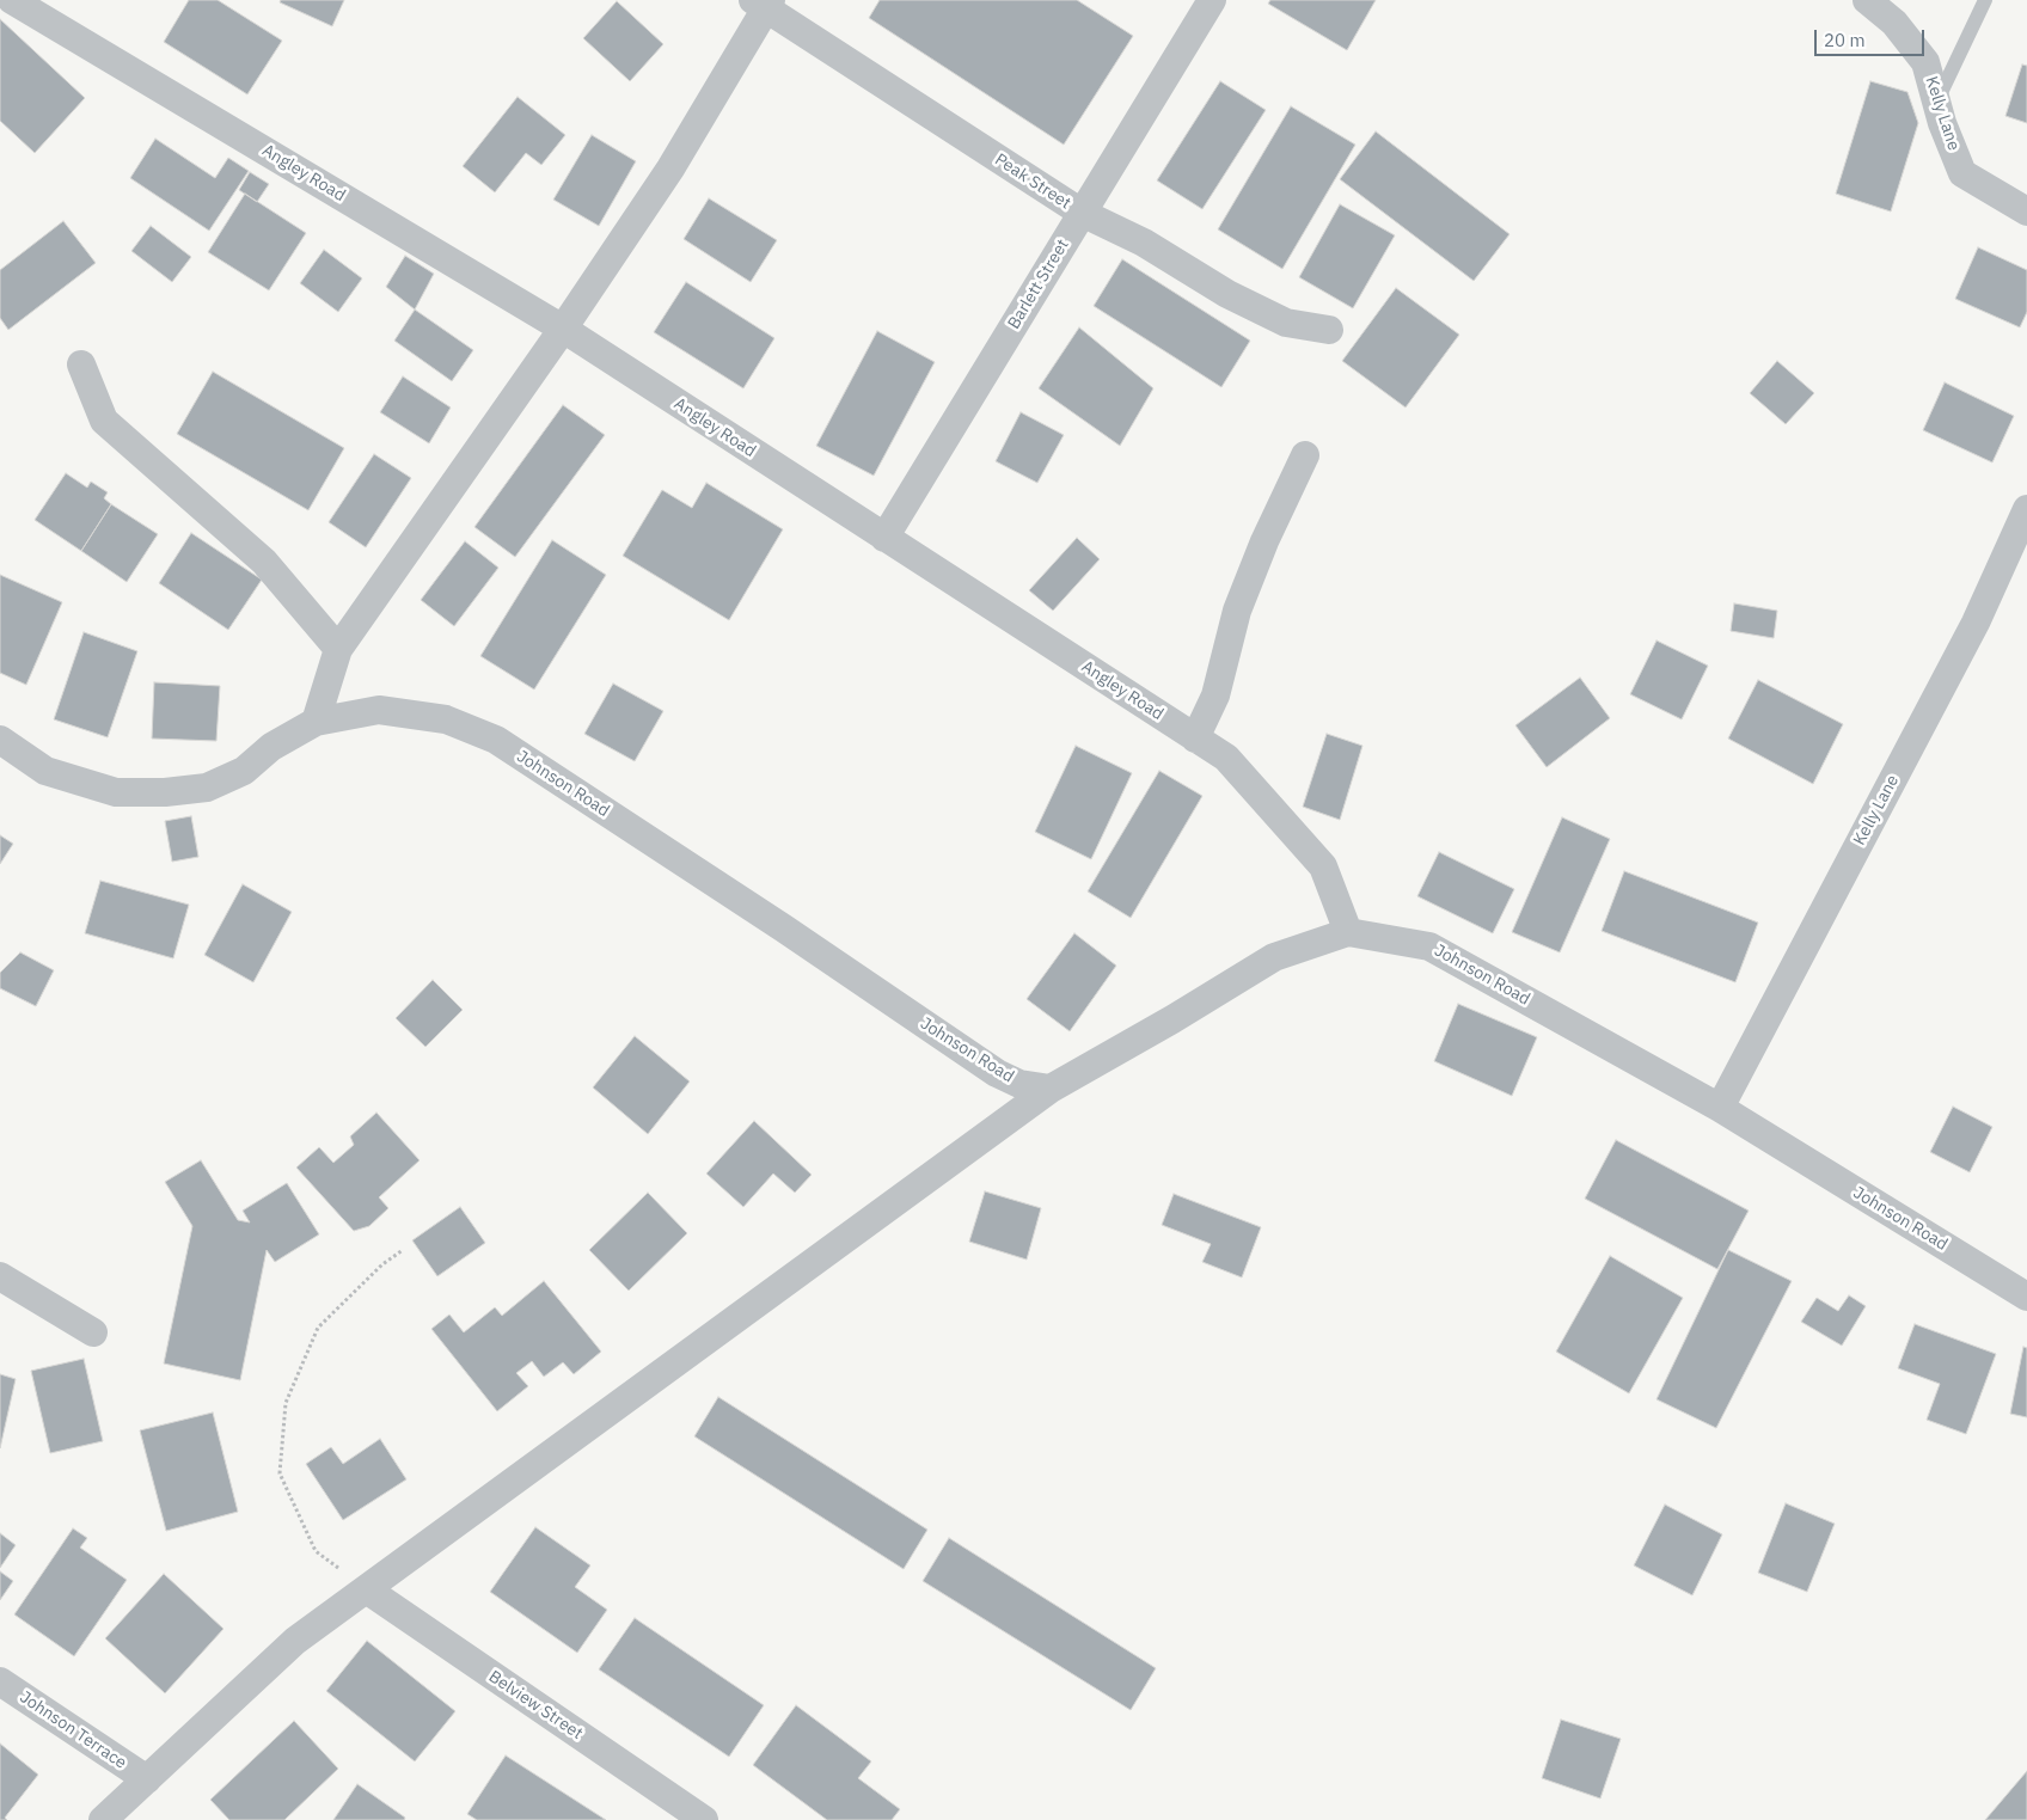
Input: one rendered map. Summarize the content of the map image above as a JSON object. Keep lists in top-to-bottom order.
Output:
{
  "streets": {
    "street": [
      "Kelly Lane",
      "Angley Road",
      "Peak Street",
      "Barlett Street",
      "Johnson Road",
      "Belview Street",
      "Johnson Terrace"
    ]
  },
  "crossings": [
    ["Kelly Lane", "Johnson Road"],
    ["Angley Road", "Barlett Street"],
    ["Angley Road", "Johnson Road"],
    ["Peak Street", "Barlett Street"]
  ],
  "scale_bar": "20 m"
}
